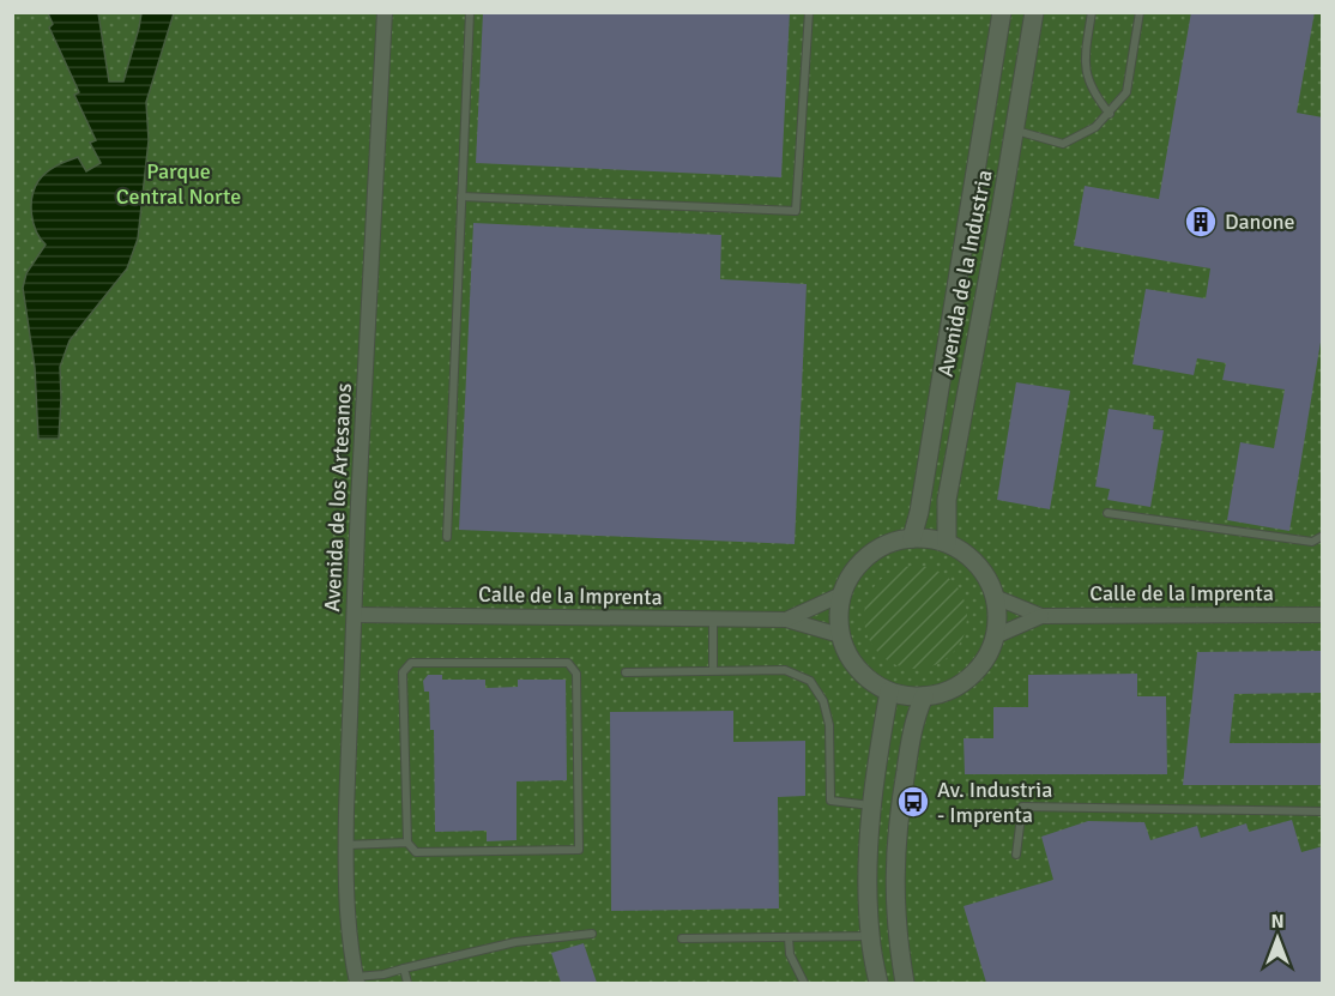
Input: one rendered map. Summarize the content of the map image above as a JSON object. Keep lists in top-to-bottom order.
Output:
{
  "streets": {
    "street": ["Avenida de la Industria", "Avenida de los Artesanos", "Calle de la Imprenta"]
  },
  "crossings": [
    ["Avenida de la Industria", "Calle de la Imprenta"],
    ["Avenida de los Artesanos", "Calle de la Imprenta"]
  ],
  "parks": ["Parque Central Norte"],
  "places": {
    "building": ["Danone"],
    "bus stop": ["Av. Industria - Imprenta"]
  },
  "north": "top"
}
